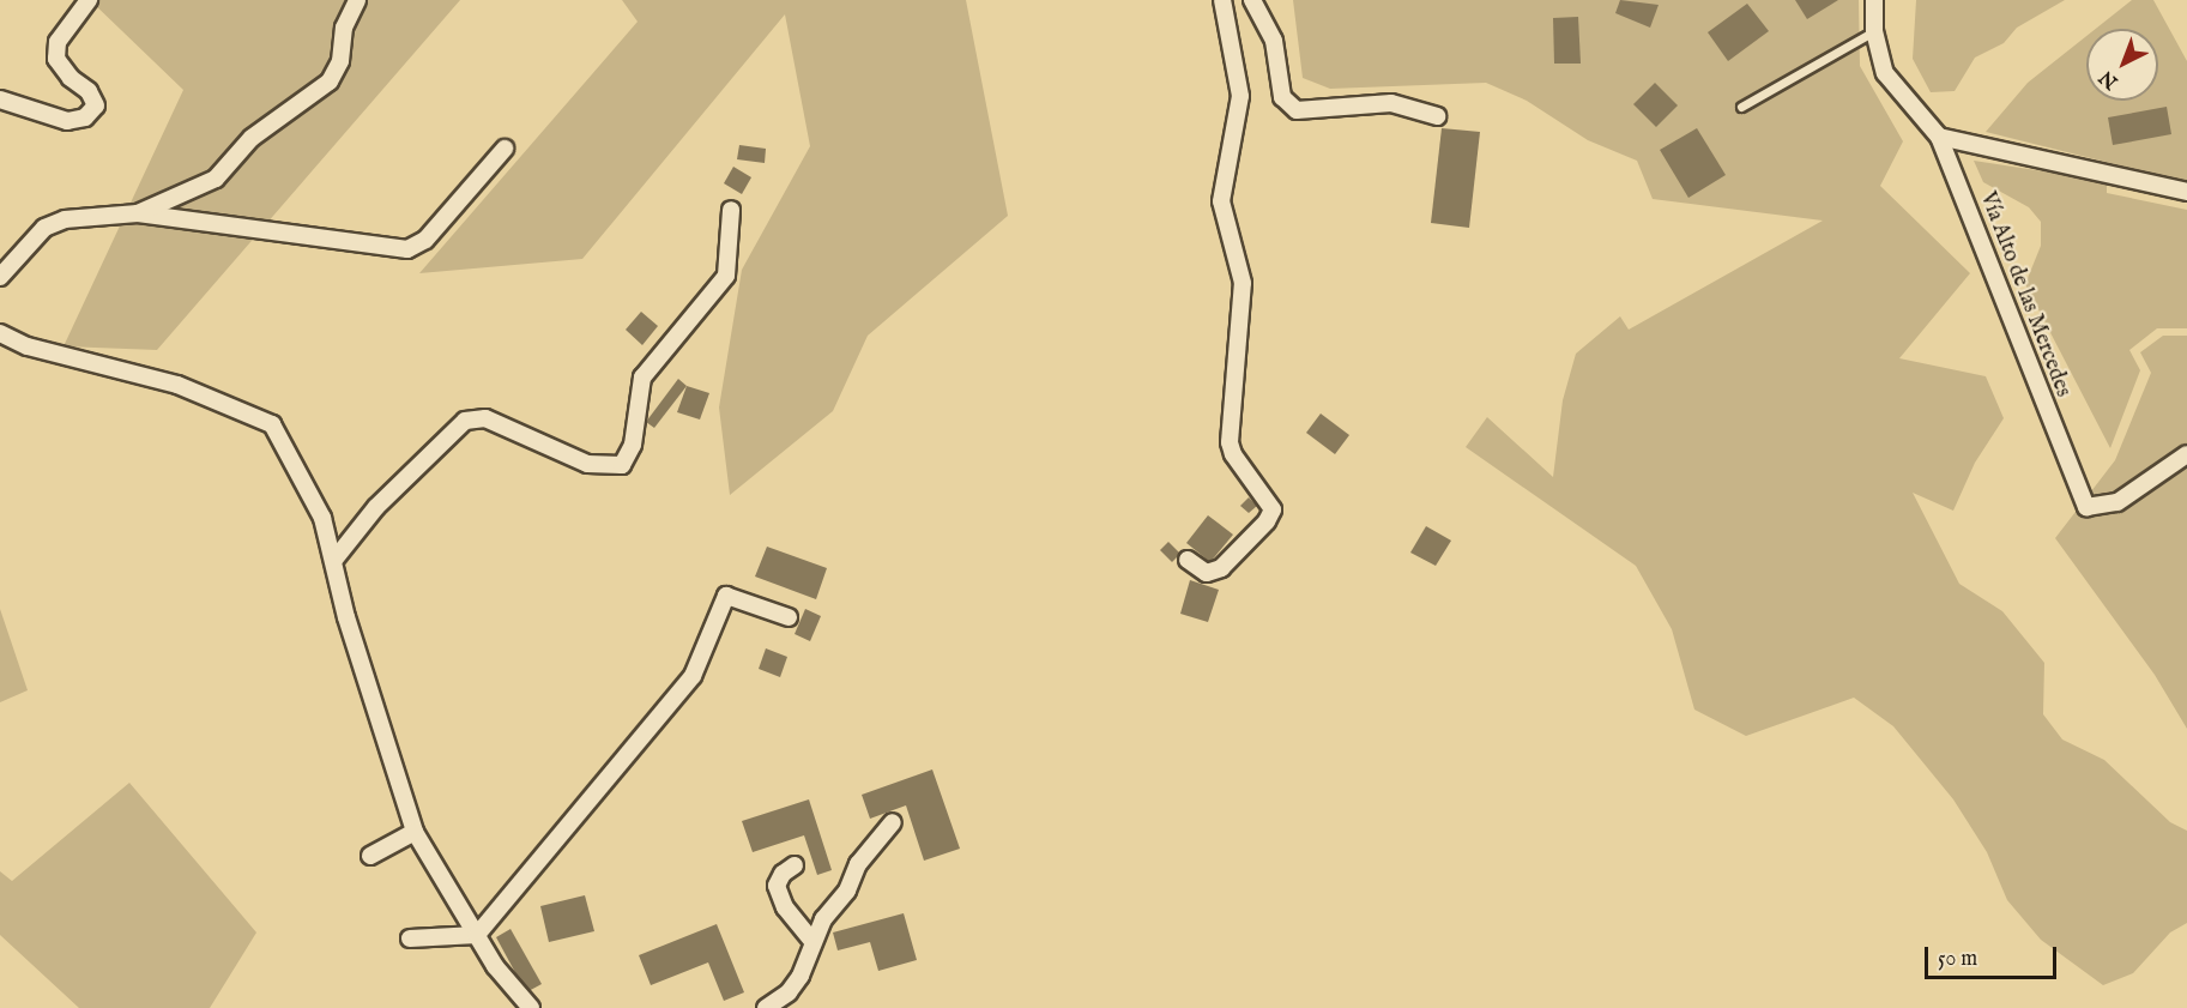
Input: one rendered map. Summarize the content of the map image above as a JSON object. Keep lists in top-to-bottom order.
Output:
{
  "streets": {
    "street": ["Vía Alto de las Mercedes"]
  },
  "scale_bar": "50 m",
  "north": "bottom left"
}
